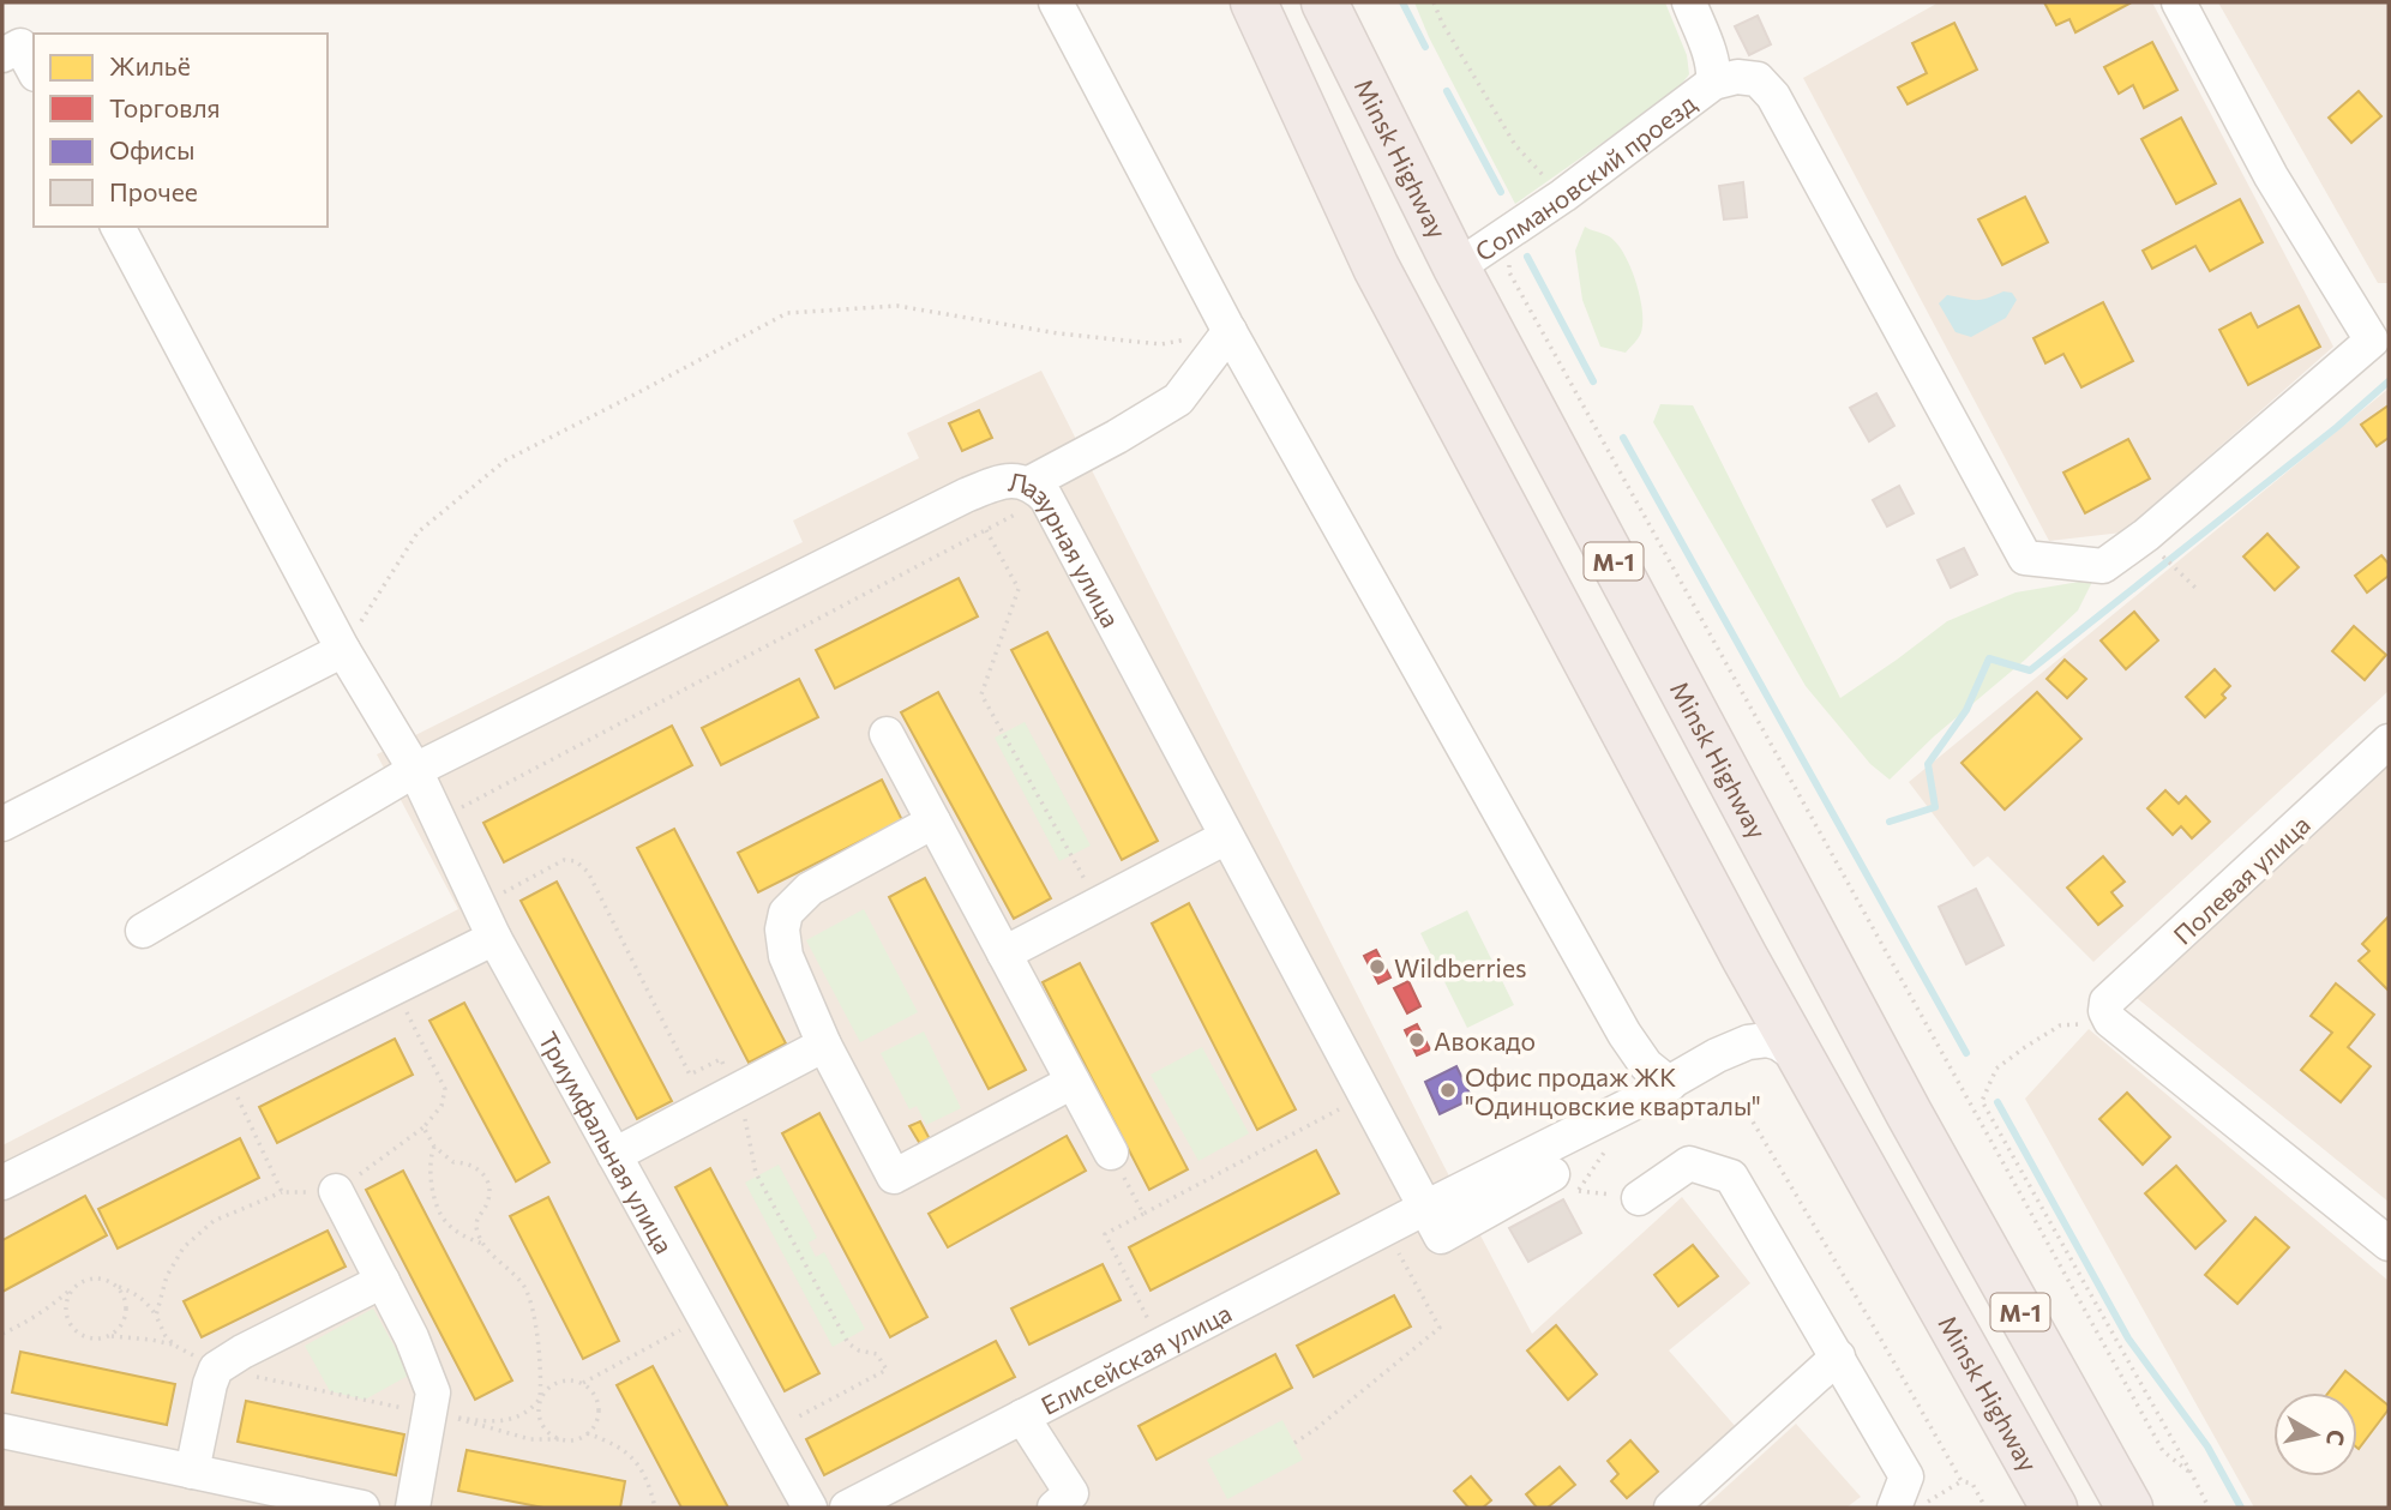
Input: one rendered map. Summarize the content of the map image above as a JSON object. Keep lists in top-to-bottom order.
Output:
{
  "streets": {
    "highway": ["Minsk Highway", "М-1"],
    "street": [
      "Солмановский проезд",
      "Лазурная улица",
      "Полевая улица",
      "Триумфальная улица",
      "Елисейская улица"
    ]
  },
  "crossings": [
    ["Minsk Highway", "Солмановский проезд"],
    ["Лазурная улица", "Триумфальная улица"],
    ["Лазурная улица", "Елисейская улица"]
  ],
  "places": ["Wildberries", "Авокадо", "Офис продаж ЖК \"Одинцовские кварталы\""],
  "legend": [
    "Жильё",
    "Торговля",
    "Офисы",
    "Прочее"
  ],
  "north": "right"
}
